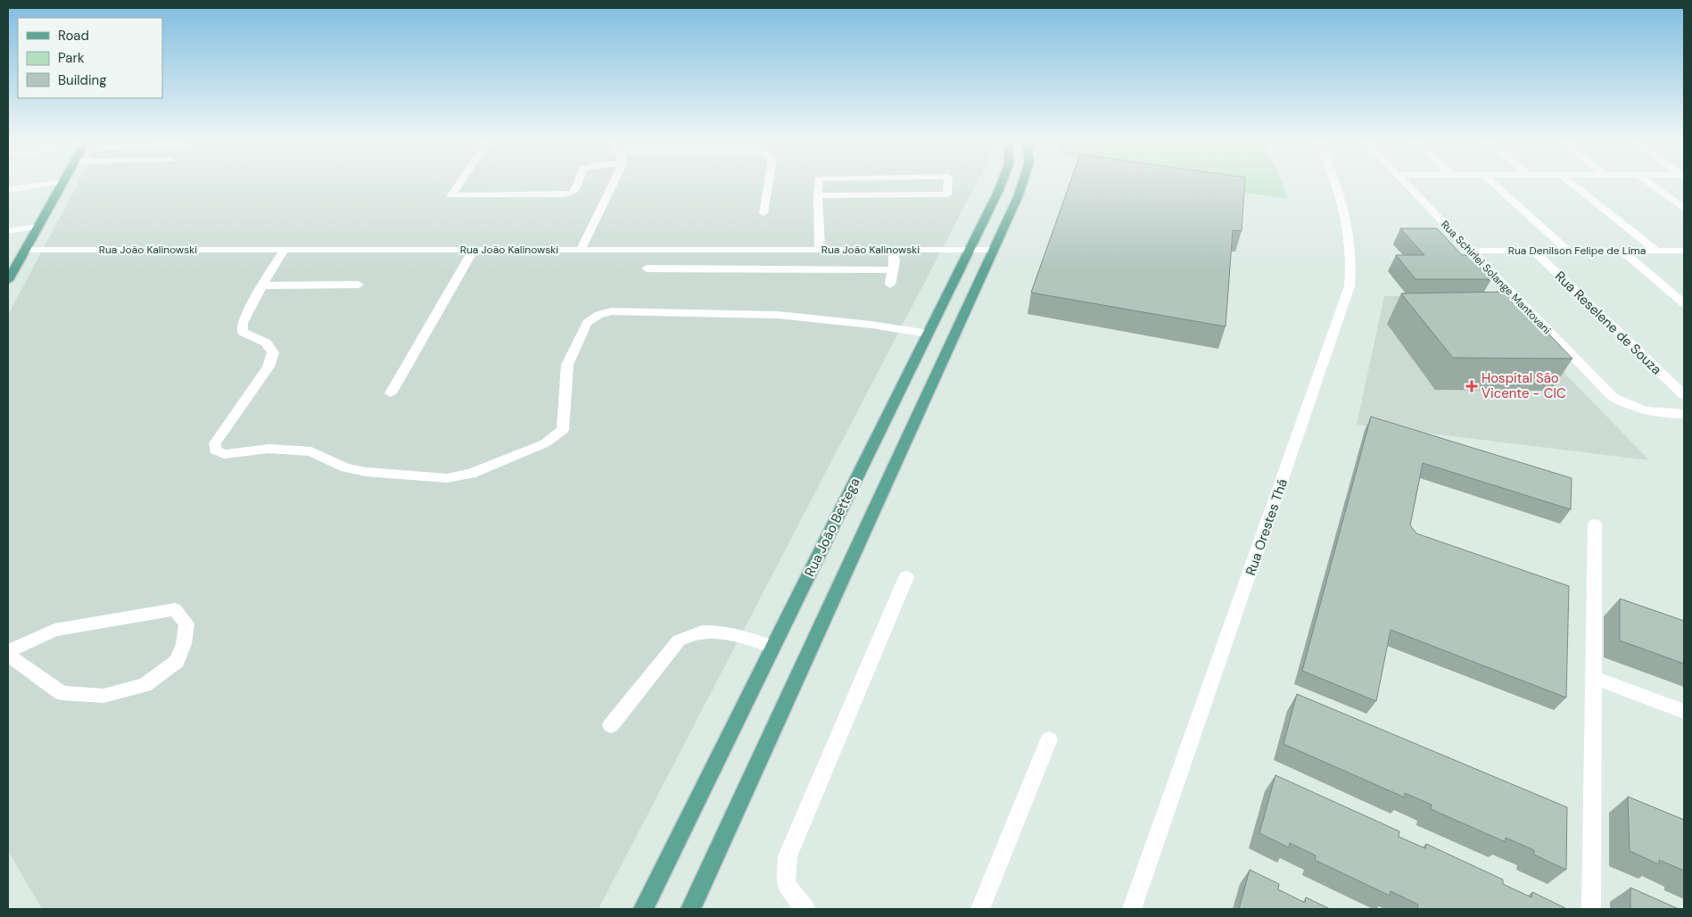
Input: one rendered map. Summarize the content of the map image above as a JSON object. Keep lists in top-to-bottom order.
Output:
{
  "streets": {
    "main road": ["Rua João Bettega"],
    "street": [
      "Rua João Kalinowski",
      "Rua Denilson Felipe de Lima",
      "Rua Schirlei Solange Mantovani",
      "Rua Reselene de Souza",
      "Rua Orestes Thá"
    ]
  },
  "crossings": [
    ["Rua João Kalinowski", "Rua João Bettega"],
    ["Rua Denilson Felipe de Lima", "Rua Schirlei Solange Mantovani"],
    ["Rua Denilson Felipe de Lima", "Rua Reselene de Souza"]
  ],
  "places": {
    "health": ["Hospital São Vicente - CIC"]
  },
  "legend": ["Road", "Park", "Building"]
}
